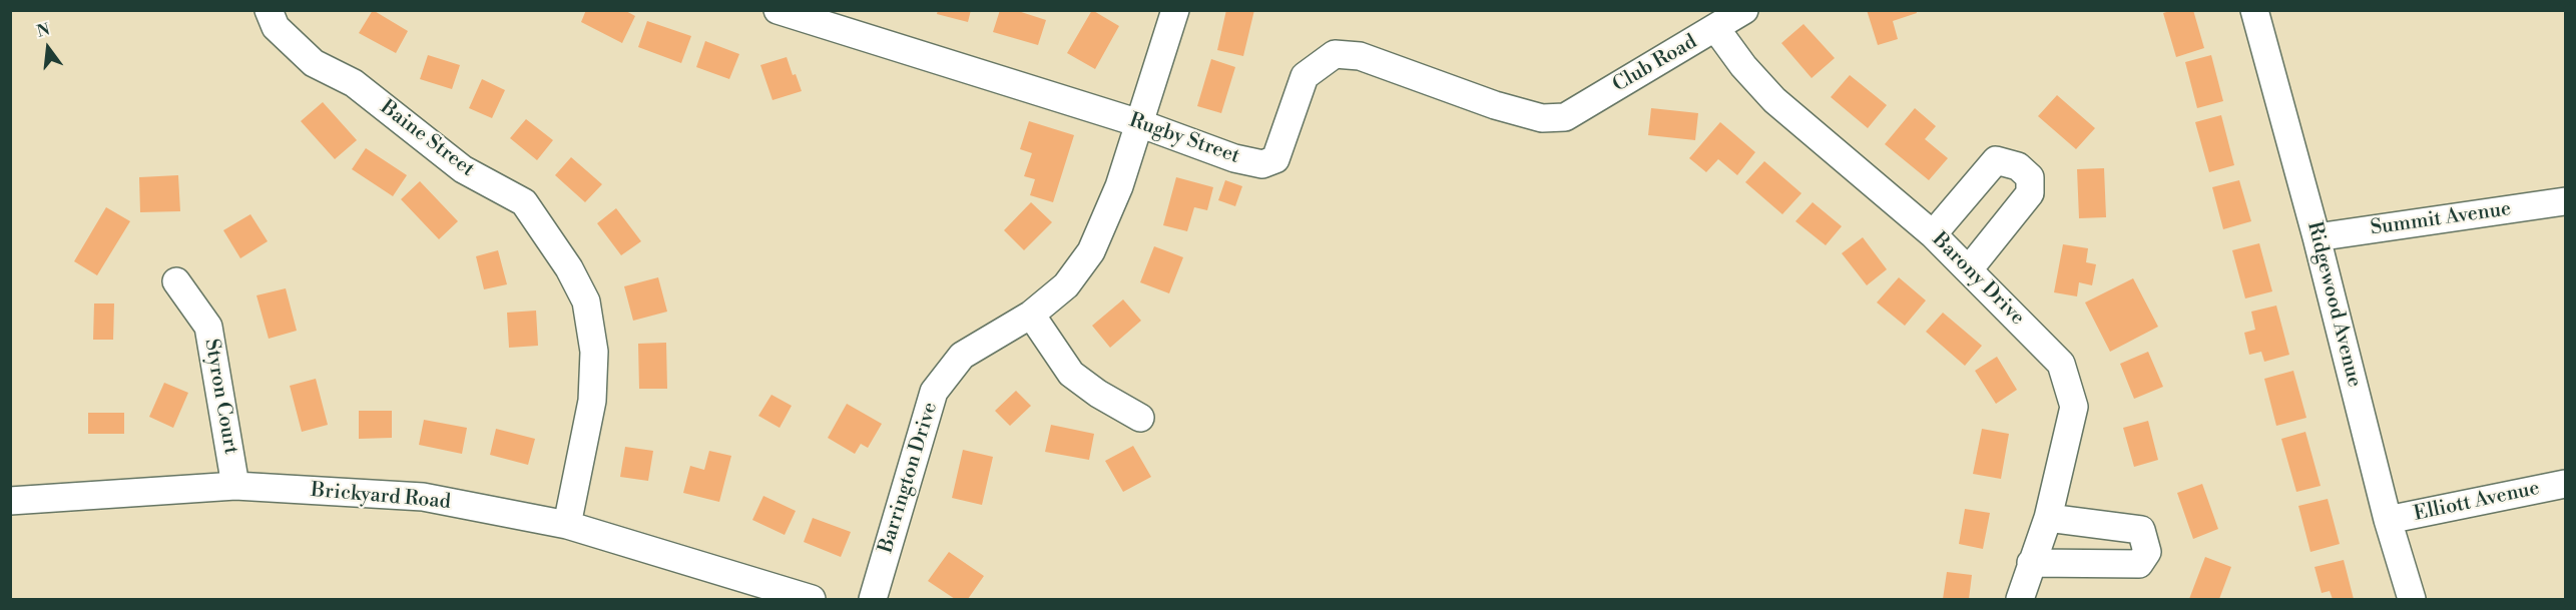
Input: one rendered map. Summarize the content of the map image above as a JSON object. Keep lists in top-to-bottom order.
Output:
{
  "streets": {
    "street": [
      "Club Road",
      "Baine Street",
      "Rugby Street",
      "Summit Avenue",
      "Barony Drive",
      "Ridgewood Avenue",
      "Styron Court",
      "Barrington Drive",
      "Brickyard Road",
      "Elliott Avenue"
    ]
  },
  "crossings": [
    ["Club Road", "Rugby Street"],
    ["Club Road", "Barony Drive"],
    ["Baine Street", "Brickyard Road"],
    ["Rugby Street", "Barrington Drive"],
    ["Summit Avenue", "Ridgewood Avenue"],
    ["Ridgewood Avenue", "Elliott Avenue"],
    ["Styron Court", "Brickyard Road"]
  ],
  "north": "top"
}
